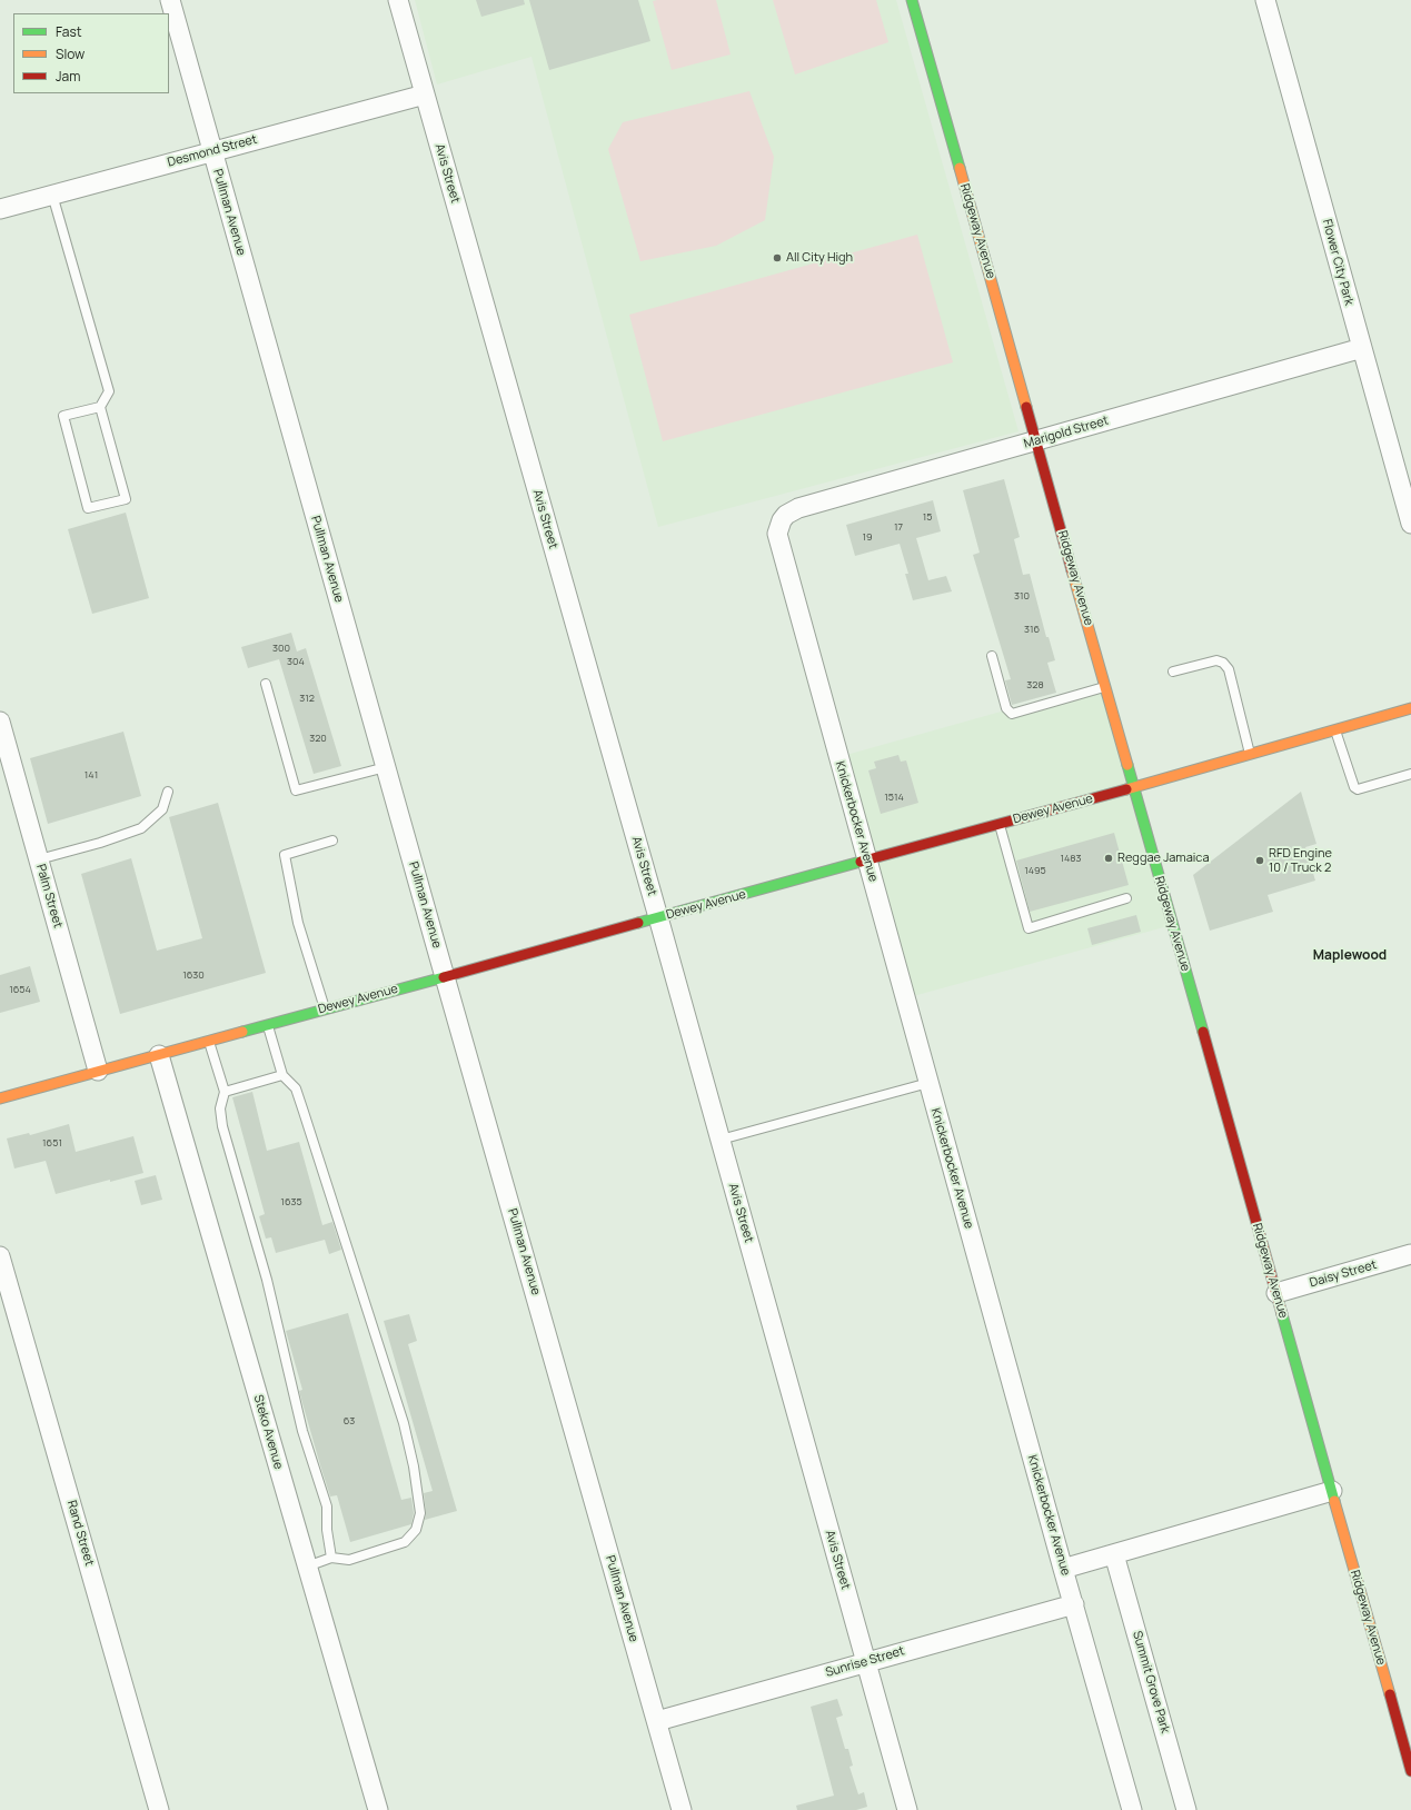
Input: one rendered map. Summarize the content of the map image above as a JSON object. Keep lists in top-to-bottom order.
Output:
{
  "streets": {
    "street": [
      "Desmond Street",
      "Avis Street",
      "Pullman Avenue",
      "Ridgeway Avenue",
      "Flower City Park",
      "Marigold Street",
      "Dewey Avenue",
      "Knickerbocker Avenue",
      "Palm Street",
      "Daisy Street",
      "Steko Avenue",
      "Rand Street",
      "Sunrise Street",
      "Summit Grove Park"
    ]
  },
  "crossings": [
    ["Desmond Street", "Avis Street"],
    ["Desmond Street", "Pullman Avenue"],
    ["Avis Street", "Dewey Avenue"],
    ["Avis Street", "Sunrise Street"],
    ["Pullman Avenue", "Dewey Avenue"],
    ["Pullman Avenue", "Sunrise Street"],
    ["Ridgeway Avenue", "Marigold Street"],
    ["Ridgeway Avenue", "Dewey Avenue"],
    ["Ridgeway Avenue", "Daisy Street"],
    ["Flower City Park", "Marigold Street"],
    ["Marigold Street", "Knickerbocker Avenue"],
    ["Dewey Avenue", "Knickerbocker Avenue"],
    ["Dewey Avenue", "Palm Street"],
    ["Dewey Avenue", "Steko Avenue"],
    ["Knickerbocker Avenue", "Sunrise Street"]
  ],
  "districts": ["Maplewood"],
  "places": ["All City High", "Reggae Jamaica", "RFD Engine 10 / Truck 2"],
  "house_numbers": [
    "15",
    "17",
    "19",
    "310",
    "316",
    "300",
    "304",
    "328",
    "312",
    "320",
    "141",
    "1514",
    "1483",
    "1495",
    "1630",
    "1654",
    "1651",
    "1635",
    "63"
  ],
  "legend": ["Fast", "Slow", "Jam"]
}
